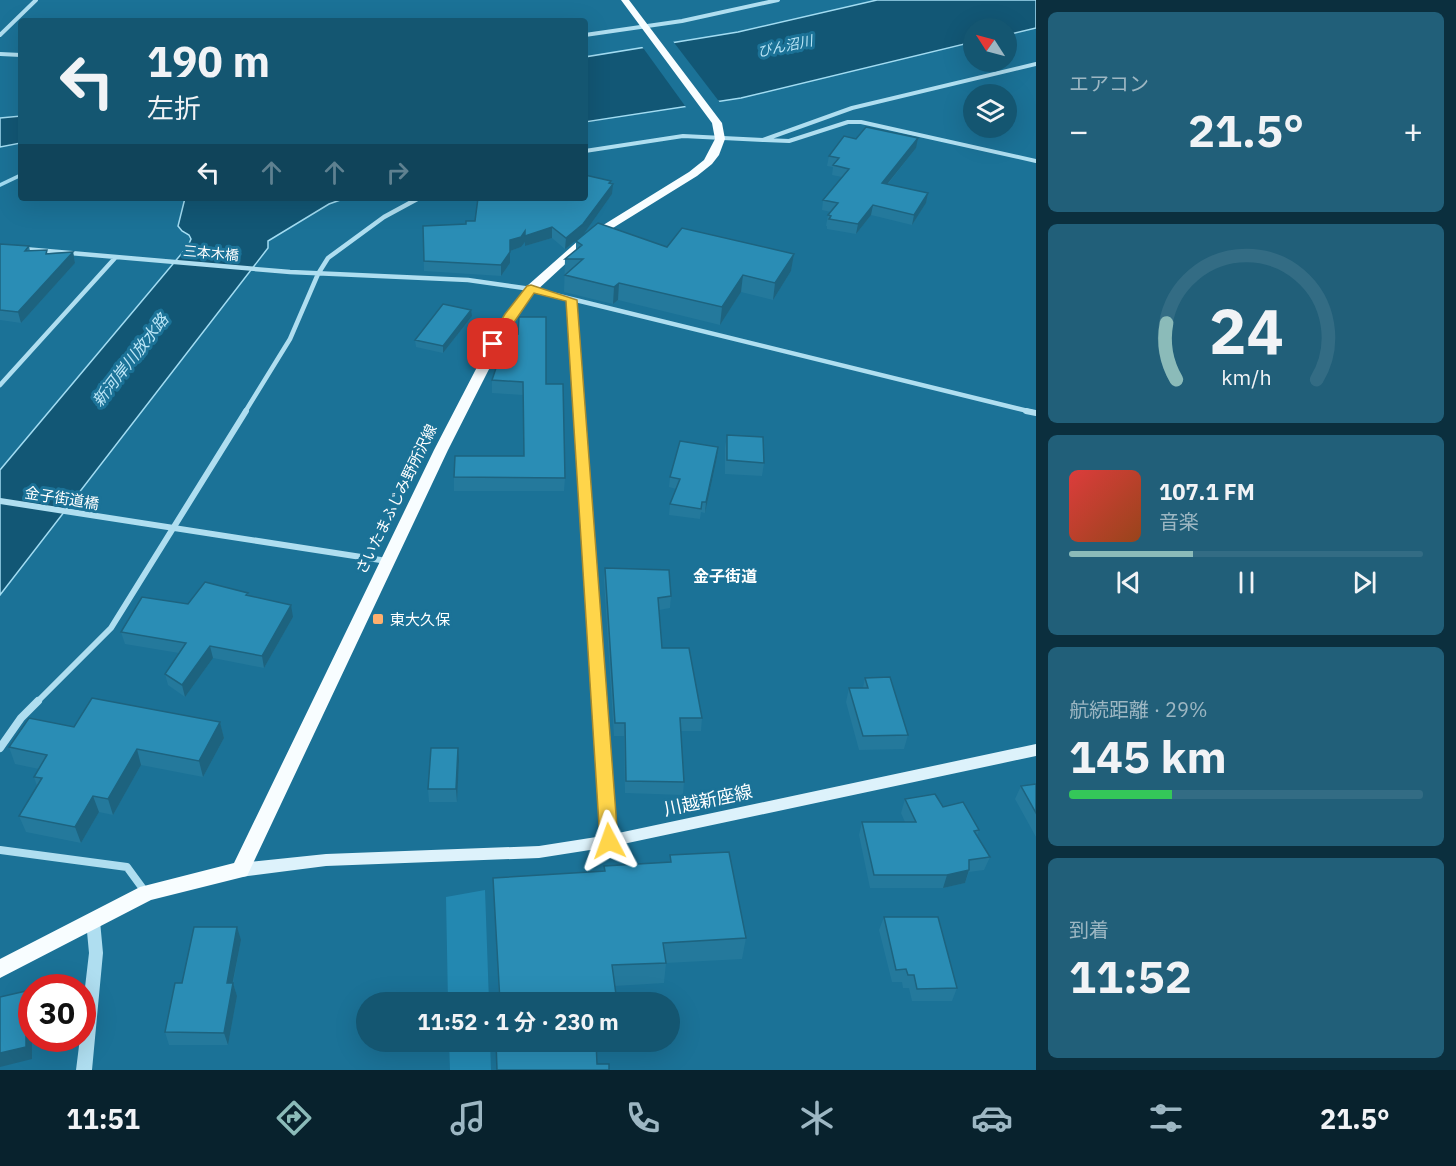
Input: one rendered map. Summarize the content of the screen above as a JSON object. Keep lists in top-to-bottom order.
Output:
{
  "streets": {
    "main road": ["さいたまふじみ野所沢線", "川越新座線"],
    "street": ["三本木橋", "金子街道橋"]
  },
  "crossings": [
    ["三本木橋", "さいたまふじみ野所沢線"],
    ["金子街道橋", "さいたまふじみ野所沢線"],
    ["さいたまふじみ野所沢線", "川越新座線"]
  ],
  "districts": ["金子街道"],
  "water": ["びん沼川", "新河岸川放水路"],
  "places": {
    "transit": ["東大久保"]
  },
  "north": "top left",
  "page": {
    "tile": [
      "エアコン",
      ["航続距離 · 29%", "145 km"],
      ["到着", "11:52"]
    ],
    "turn": ["190 m", "左折"],
    "heat": ["−", "21.5°", "+"],
    "song": ["107.1 FM", "音楽"],
    "limit": "30",
    "trip": "11:52 · 1 分 · 230 m",
    "tabs": ["11:51", "21.5°"],
    "gauge": ["24", "km/h"]
  }
}
